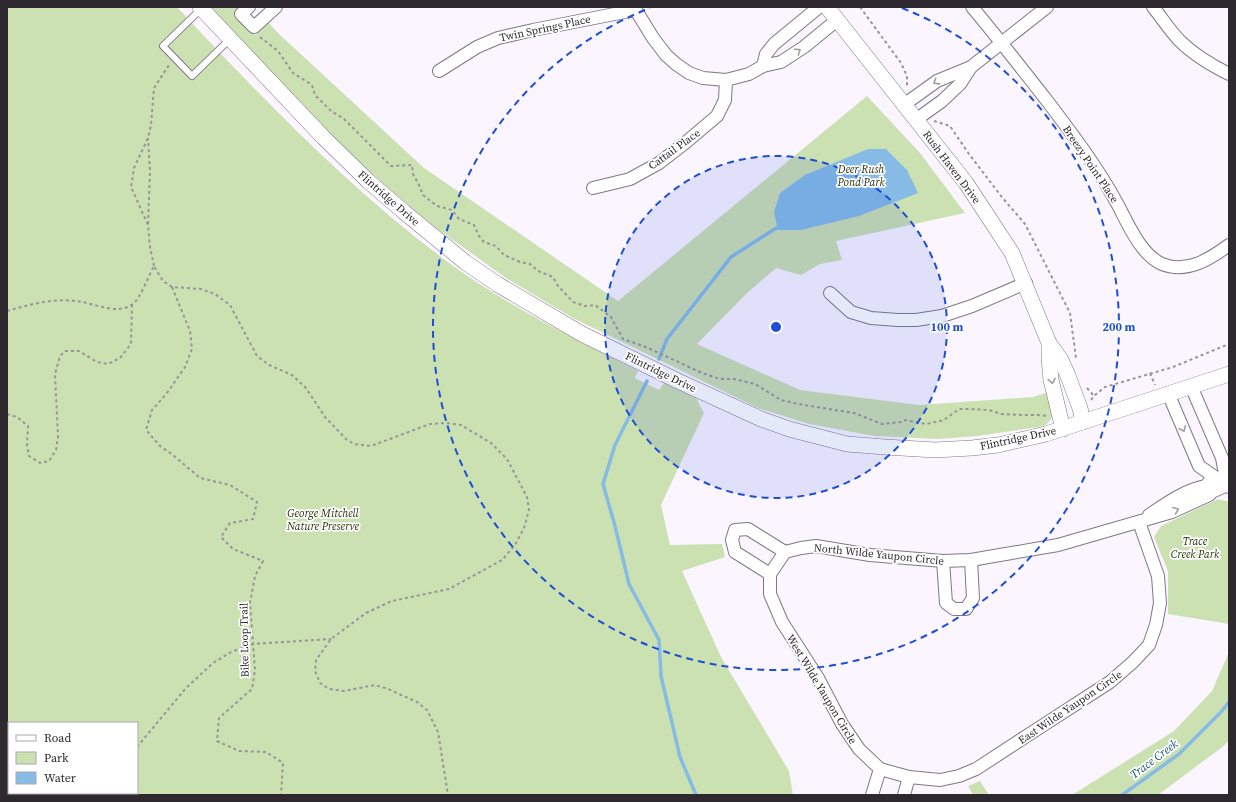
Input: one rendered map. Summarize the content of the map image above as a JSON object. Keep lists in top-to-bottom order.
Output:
{
  "streets": {
    "street": [
      "Twin Springs Place",
      "Cattail Place",
      "Breezy Point Place",
      "Rush Haven Drive",
      "Flintridge Drive",
      "North Wilde Yaupon Circle",
      "West Wilde Yaupon Circle",
      "East Wilde Yaupon Circle"
    ],
    "path": ["Bike Loop Trail"]
  },
  "crossings": [
    ["Rush Haven Drive", "Flintridge Drive"],
    ["North Wilde Yaupon Circle", "East Wilde Yaupon Circle"],
    ["West Wilde Yaupon Circle", "East Wilde Yaupon Circle"]
  ],
  "water": ["Trace Creek"],
  "parks": ["Deer Rush Pond Park", "George Mitchell Nature Preserve", "Trace Creek Park"],
  "legend": ["Road", "Park", "Water"],
  "rings": ["100 m", "200 m"]
}
